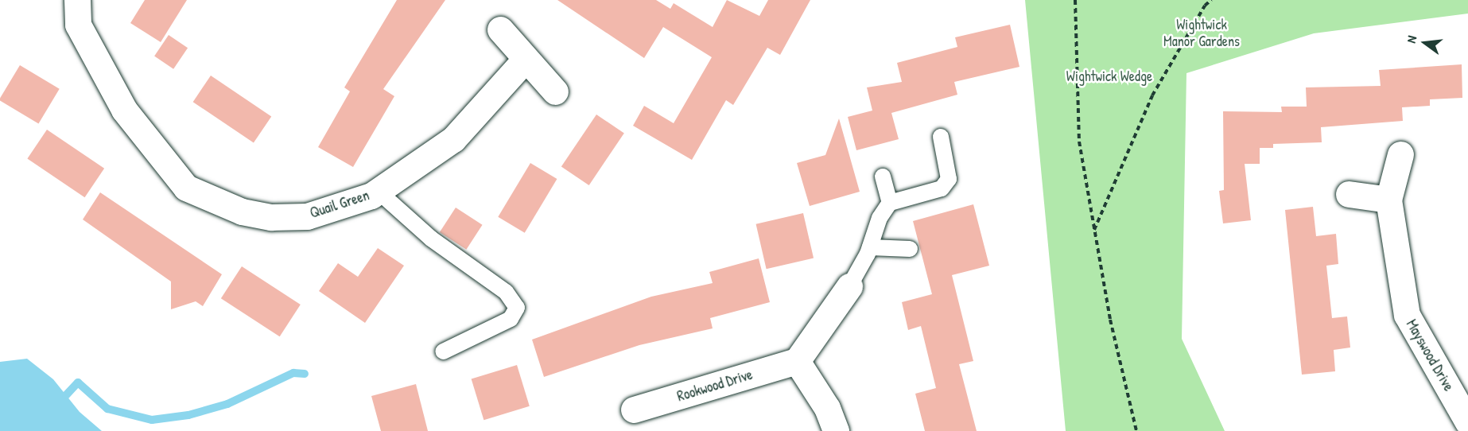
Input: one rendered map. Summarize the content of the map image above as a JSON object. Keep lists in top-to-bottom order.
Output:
{
  "streets": {
    "street": ["Quail Green", "Mayswood Drive", "Rookwood Drive"]
  },
  "parks": ["Wightwick Manor Gardens", "Wightwick Wedge"],
  "north": "left"
}
